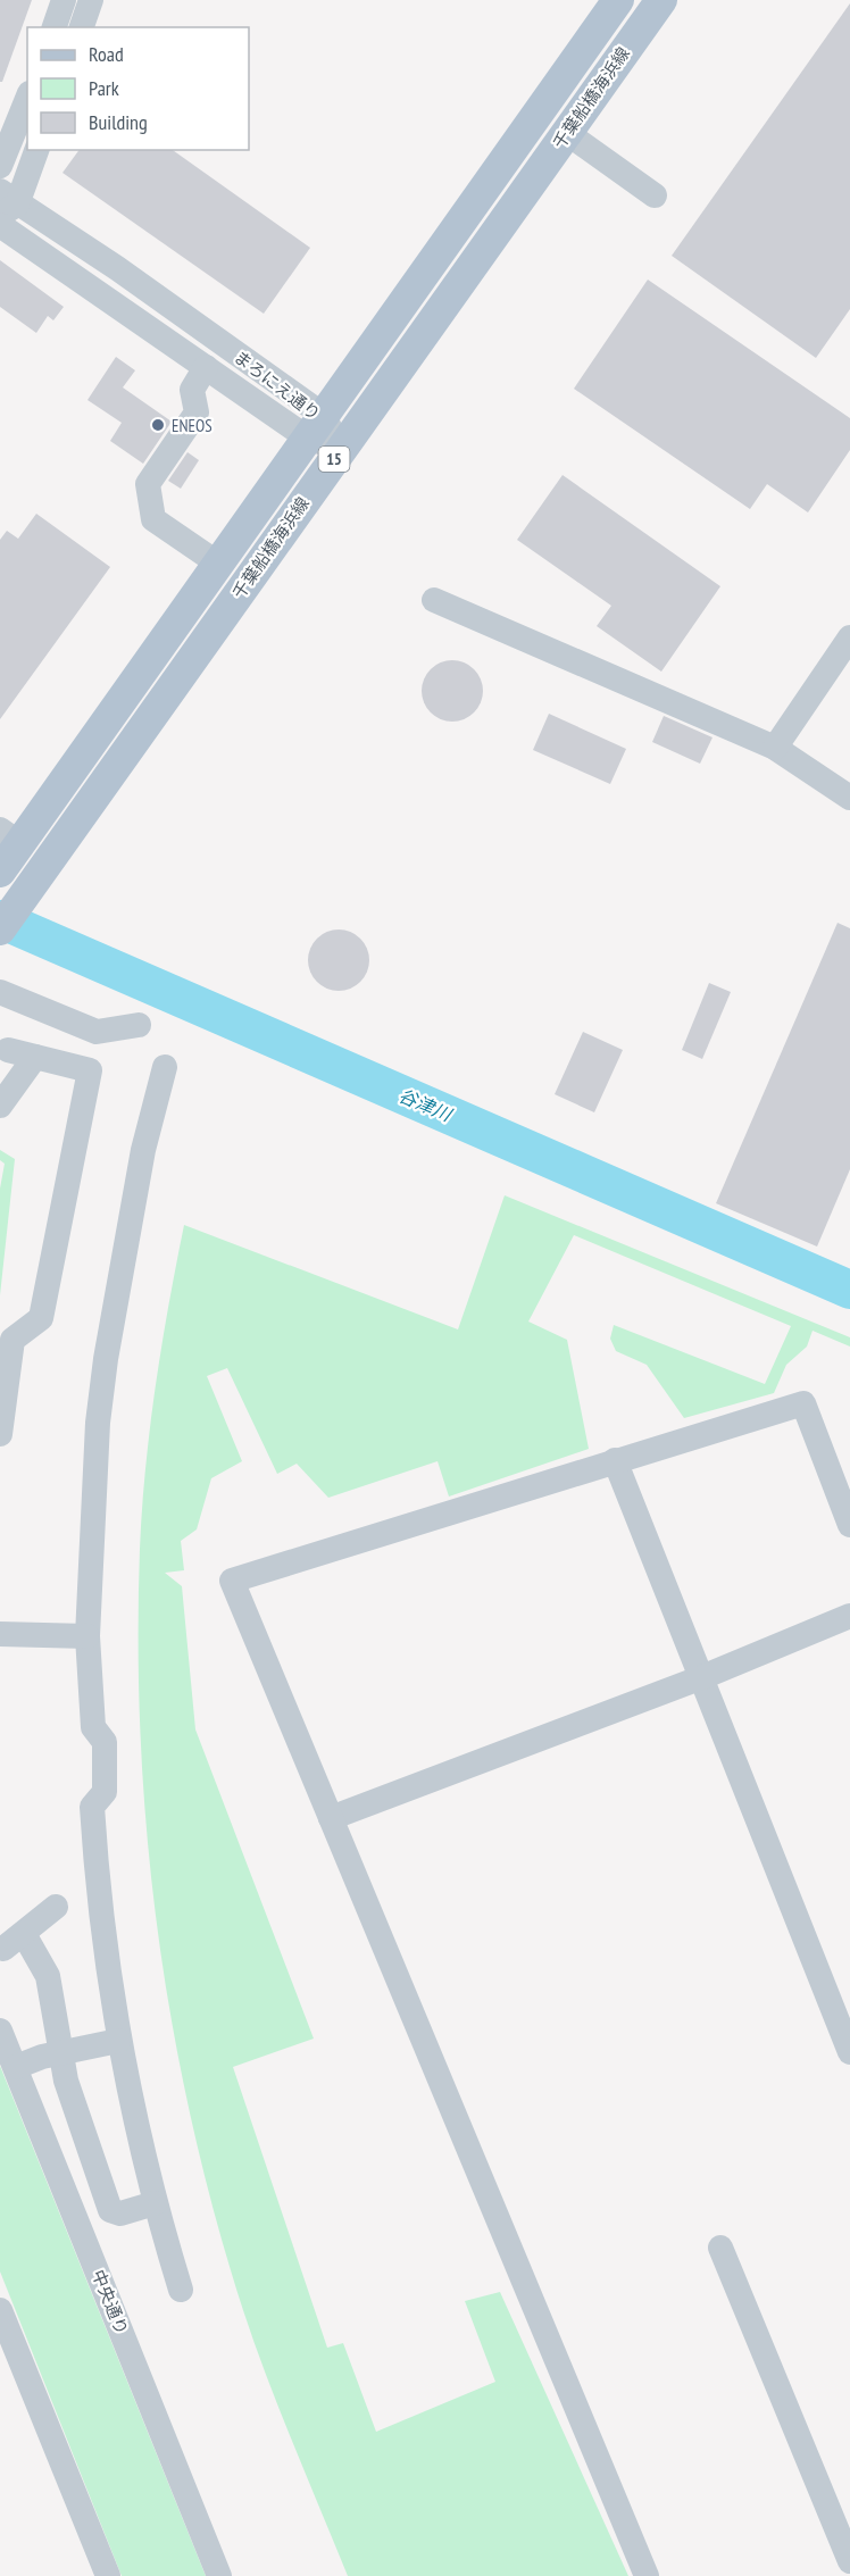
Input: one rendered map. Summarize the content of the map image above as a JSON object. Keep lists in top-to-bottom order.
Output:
{
  "streets": {
    "main road": ["千葉船橋海浜線", "15"],
    "street": ["まろにえ通り", "中央通り"]
  },
  "crossings": [
    ["千葉船橋海浜線", "まろにえ通り"]
  ],
  "water": ["谷津川"],
  "places": ["ENEOS"],
  "legend": ["Road", "Park", "Building"]
}
